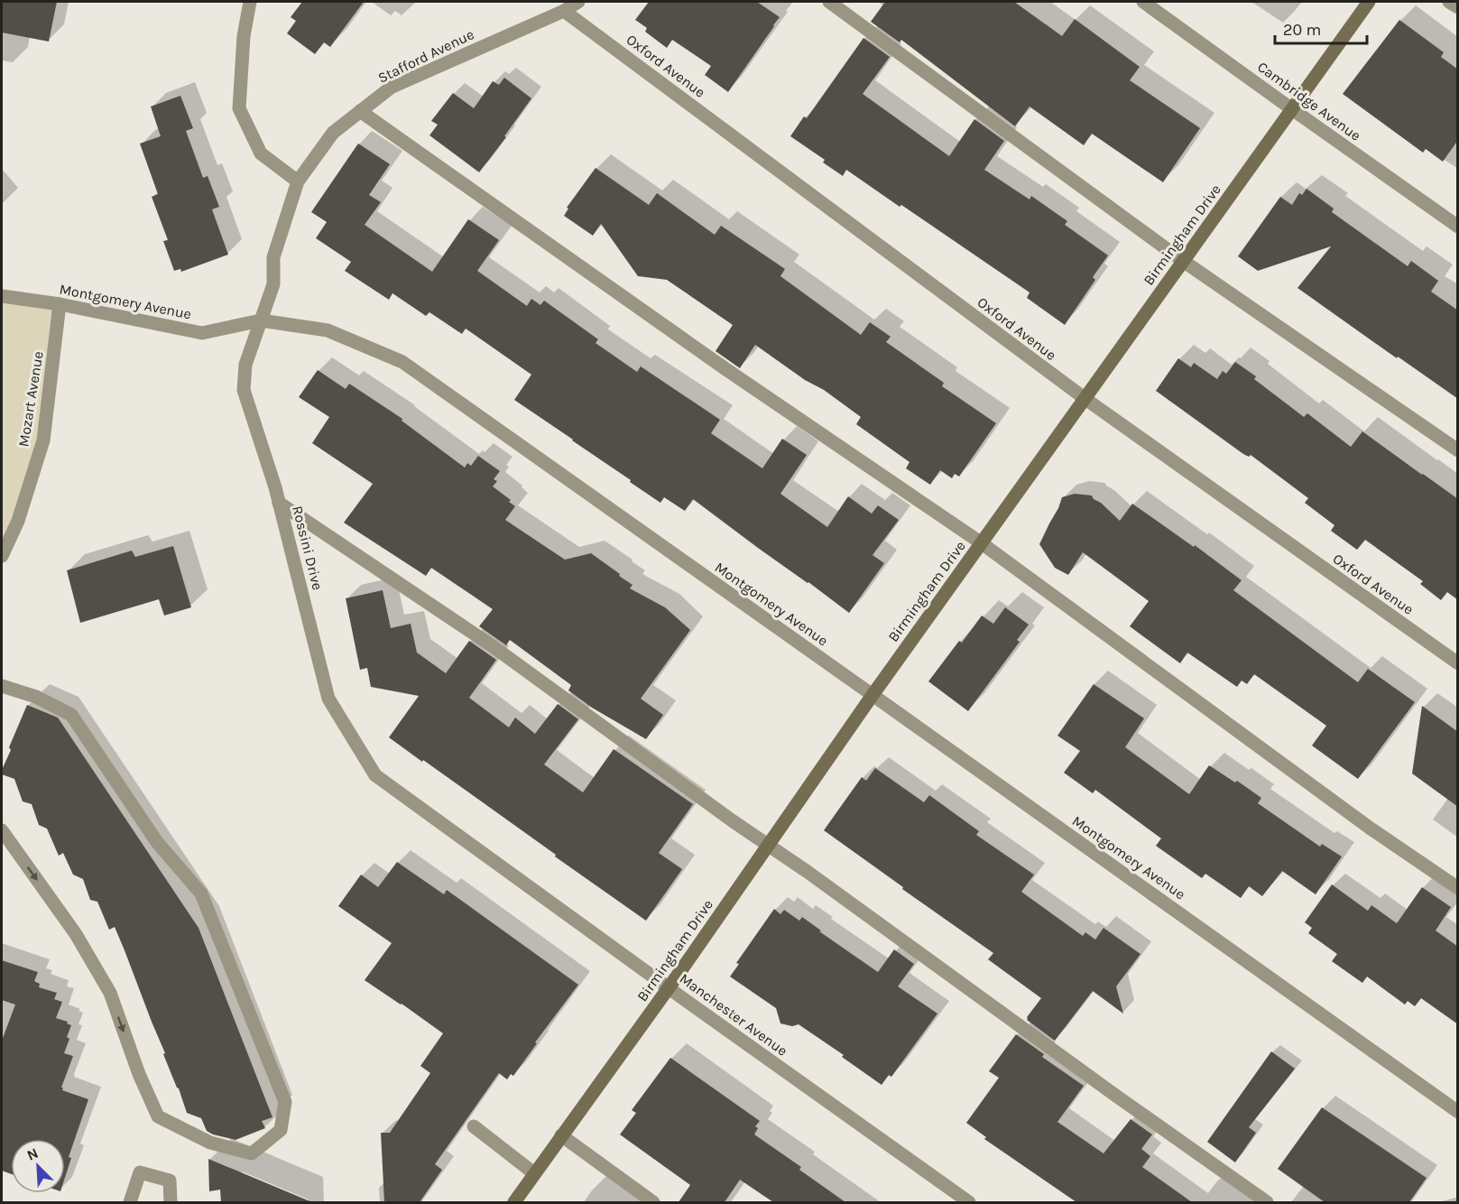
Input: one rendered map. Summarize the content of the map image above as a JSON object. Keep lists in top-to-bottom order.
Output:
{
  "streets": {
    "main road": ["Birmingham Drive"],
    "street": [
      "Stafford Avenue",
      "Oxford Avenue",
      "Cambridge Avenue",
      "Montgomery Avenue",
      "Mozart Avenue",
      "Rossini Drive",
      "Manchester Avenue"
    ]
  },
  "crossings": [
    ["Stafford Avenue", "Oxford Avenue"],
    ["Stafford Avenue", "Montgomery Avenue"],
    ["Stafford Avenue", "Rossini Drive"],
    ["Oxford Avenue", "Birmingham Drive"],
    ["Cambridge Avenue", "Birmingham Drive"],
    ["Birmingham Drive", "Montgomery Avenue"],
    ["Birmingham Drive", "Manchester Avenue"],
    ["Montgomery Avenue", "Mozart Avenue"],
    ["Montgomery Avenue", "Rossini Drive"],
    ["Rossini Drive", "Manchester Avenue"]
  ],
  "scale_bar": "20 m",
  "north": "top left"
}
